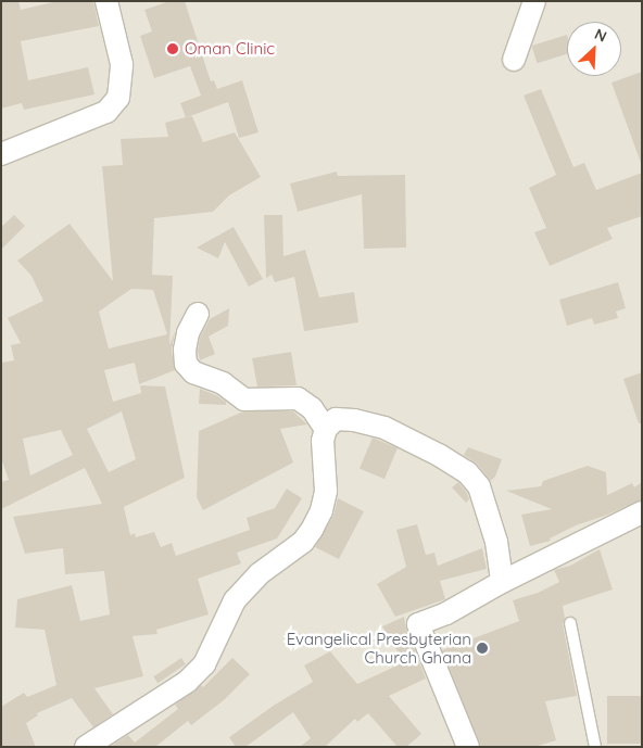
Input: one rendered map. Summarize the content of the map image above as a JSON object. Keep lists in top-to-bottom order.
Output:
{
  "places": ["Oman Clinic", "Evangelical Presbyterian Church Ghana"],
  "north": "top right"
}
